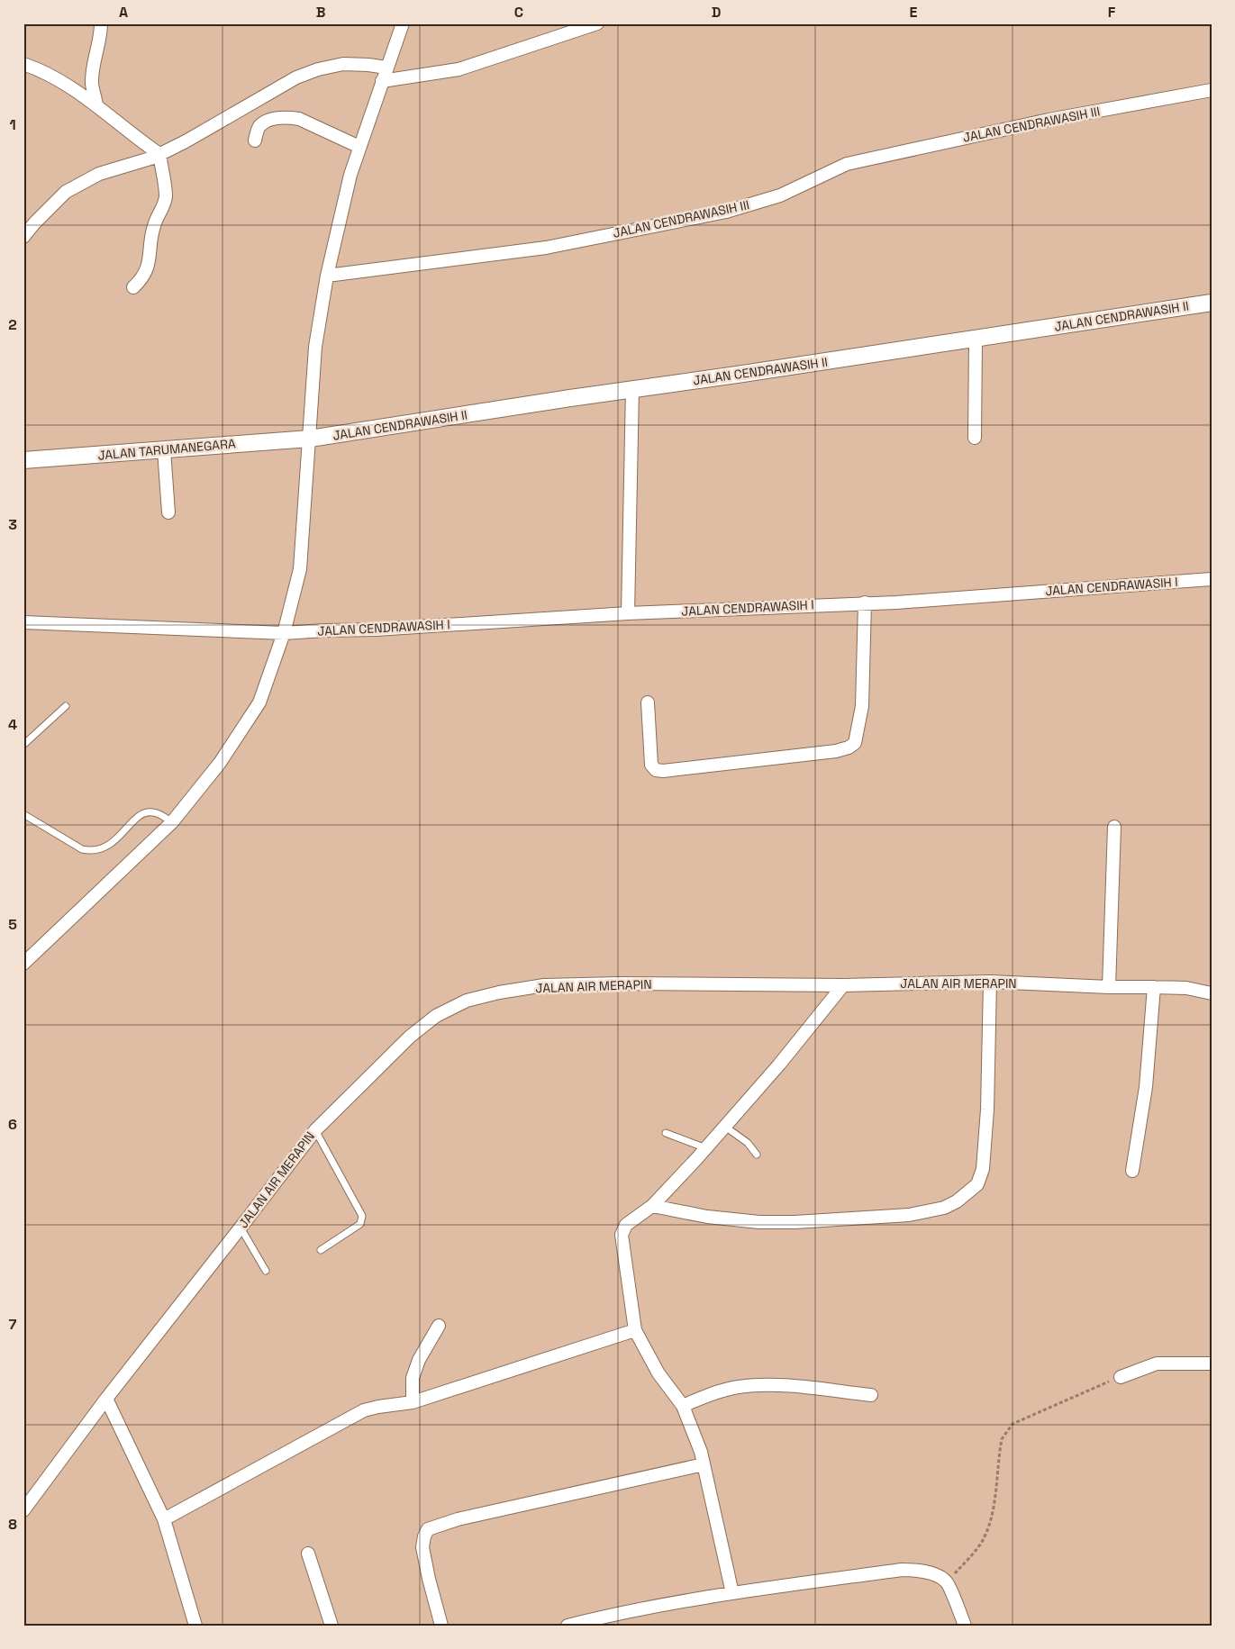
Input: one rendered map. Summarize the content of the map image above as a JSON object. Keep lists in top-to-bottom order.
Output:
{
  "streets": {
    "street": [
      "JALAN CENDRAWASIH III",
      "JALAN CENDRAWASIH II",
      "JALAN TARUMANEGARA",
      "JALAN CENDRAWASIH I",
      "JALAN AIR MERAPIN"
    ]
  },
  "crossings": [
    ["JALAN CENDRAWASIH II", "JALAN TARUMANEGARA"]
  ],
  "grid": {
    "columns": [
      "A",
      "B",
      "C",
      "D",
      "E",
      "F"
    ],
    "rows": [
      "1",
      "2",
      "3",
      "4",
      "5",
      "6",
      "7",
      "8"
    ]
  }
}
